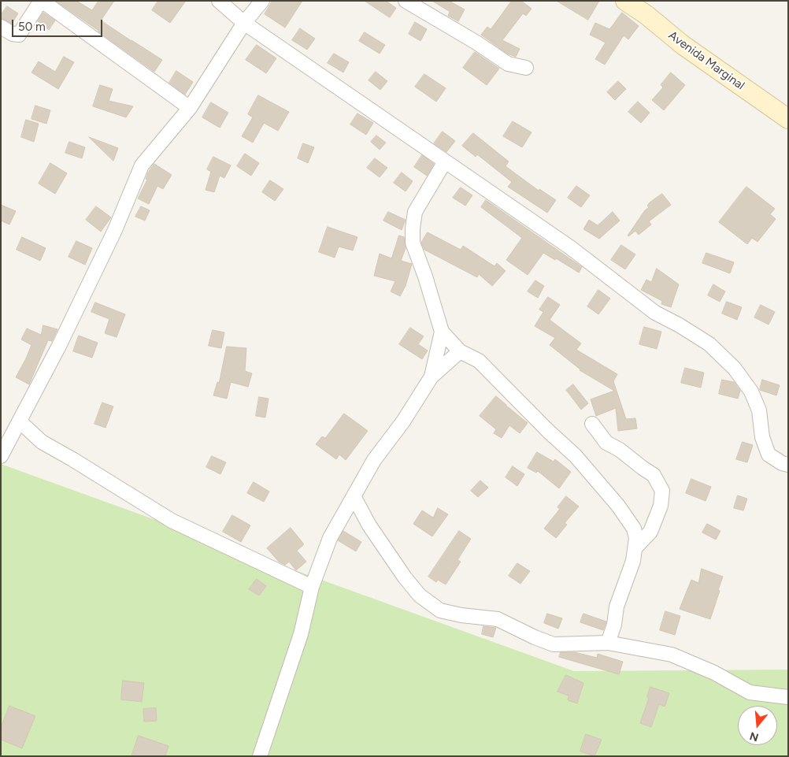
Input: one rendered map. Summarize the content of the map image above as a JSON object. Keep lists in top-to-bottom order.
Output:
{
  "streets": {
    "street": ["Avenida Marginal"]
  },
  "scale_bar": "50 m",
  "north": "bottom"
}
